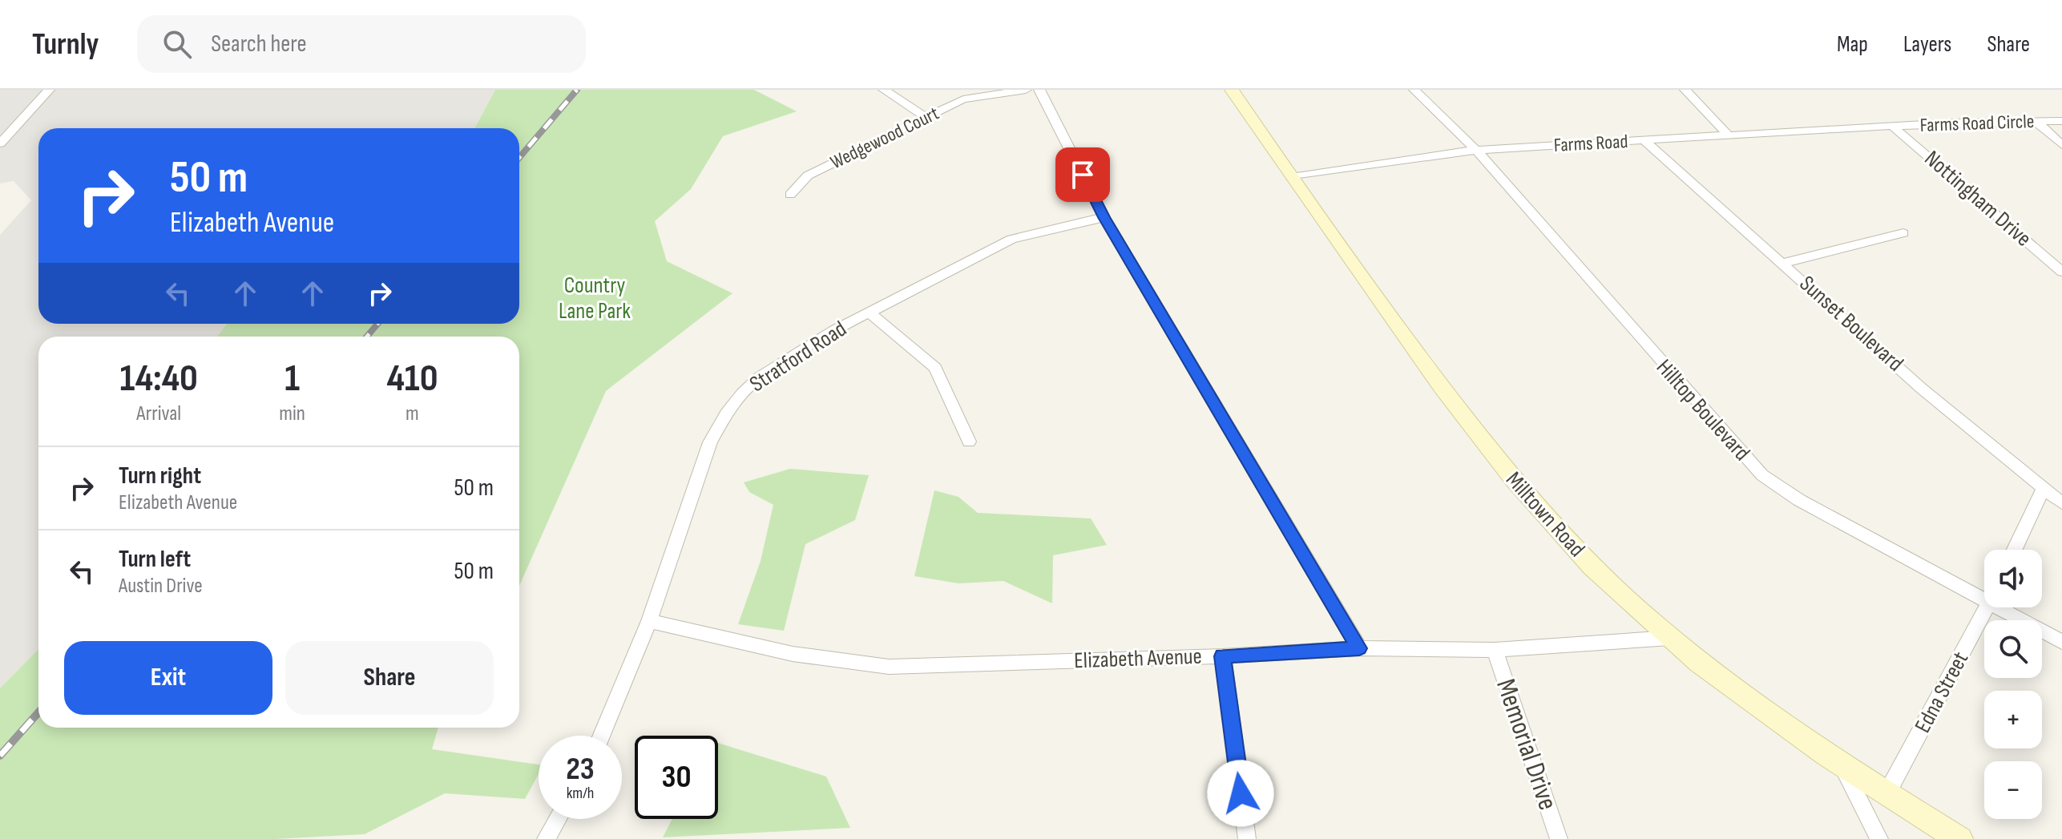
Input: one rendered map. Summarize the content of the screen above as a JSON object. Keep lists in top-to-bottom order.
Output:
{
  "streets": {
    "street": [
      "Farms Road Circle",
      "Wedgewood Court",
      "Farms Road",
      "Nottingham Drive",
      "Sunset Boulevard",
      "Stratford Road",
      "Hilltop Boulevard",
      "Milltown Road",
      "Elizabeth Avenue",
      "Edna Street",
      "Memorial Drive"
    ]
  },
  "crossings": [
    ["Farms Road Circle", "Farms Road"],
    ["Farms Road Circle", "Nottingham Drive"],
    ["Farms Road", "Nottingham Drive"],
    ["Farms Road", "Sunset Boulevard"],
    ["Farms Road", "Hilltop Boulevard"],
    ["Farms Road", "Milltown Road"],
    ["Stratford Road", "Elizabeth Avenue"],
    ["Milltown Road", "Elizabeth Avenue"],
    ["Milltown Road", "Edna Street"],
    ["Elizabeth Avenue", "Memorial Drive"]
  ],
  "parks": ["Country Lane Park"],
  "page": {
    "header": "Turnly",
    "search": "Search here",
    "nav": ["Map", "Layers", "Share"],
    "turn": ["50 m", "Elizabeth Avenue"],
    "eta": [
      "14:40",
      "Arrival",
      "1",
      "min",
      "410",
      "m"
    ],
    "list": [
      {
        "name": "Turn right",
        "note": "Elizabeth Avenue",
        "value": "50 m"
      },
      {
        "name": "Turn left",
        "note": "Austin Drive",
        "value": "50 m"
      }
    ],
    "map_buttons": ["+", "−"],
    "buttons": ["Exit", "Share"],
    "speed": "23 km/h",
    "limit": "30"
  }
}
